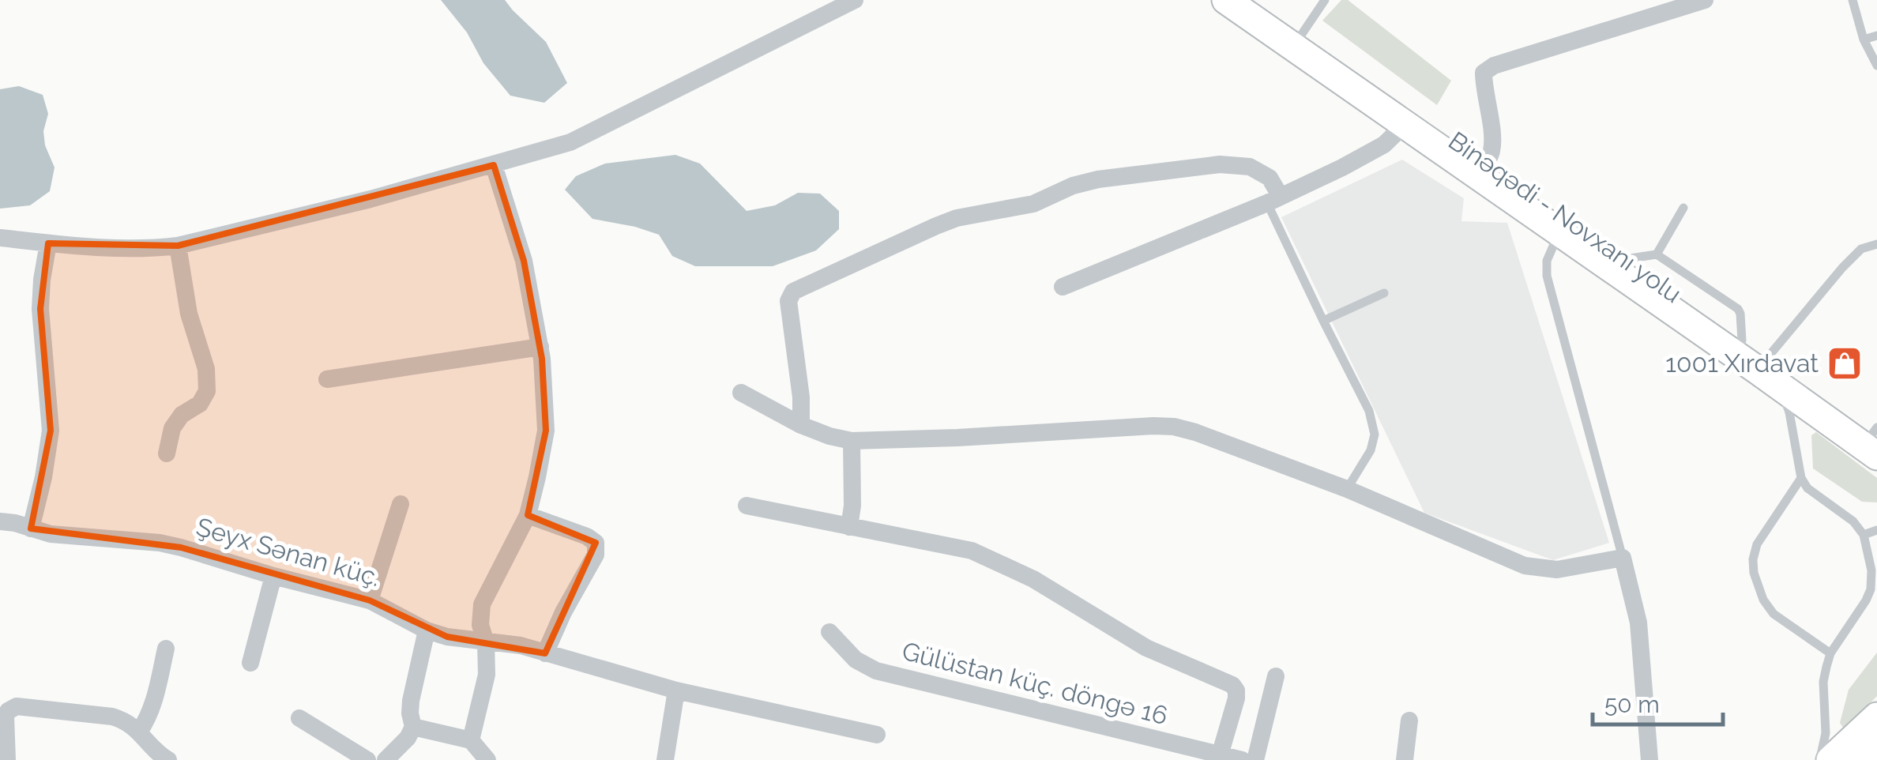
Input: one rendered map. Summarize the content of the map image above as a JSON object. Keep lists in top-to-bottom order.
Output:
{
  "streets": {
    "main road": ["Binəqədi - Novxanı yolu"],
    "street": ["Şeyx Sənan küç.", "Gülüstan küç. döngə 16"]
  },
  "places": {
    "shop": ["1001 Xırdavat"]
  },
  "scale_bar": "50 m"
}
